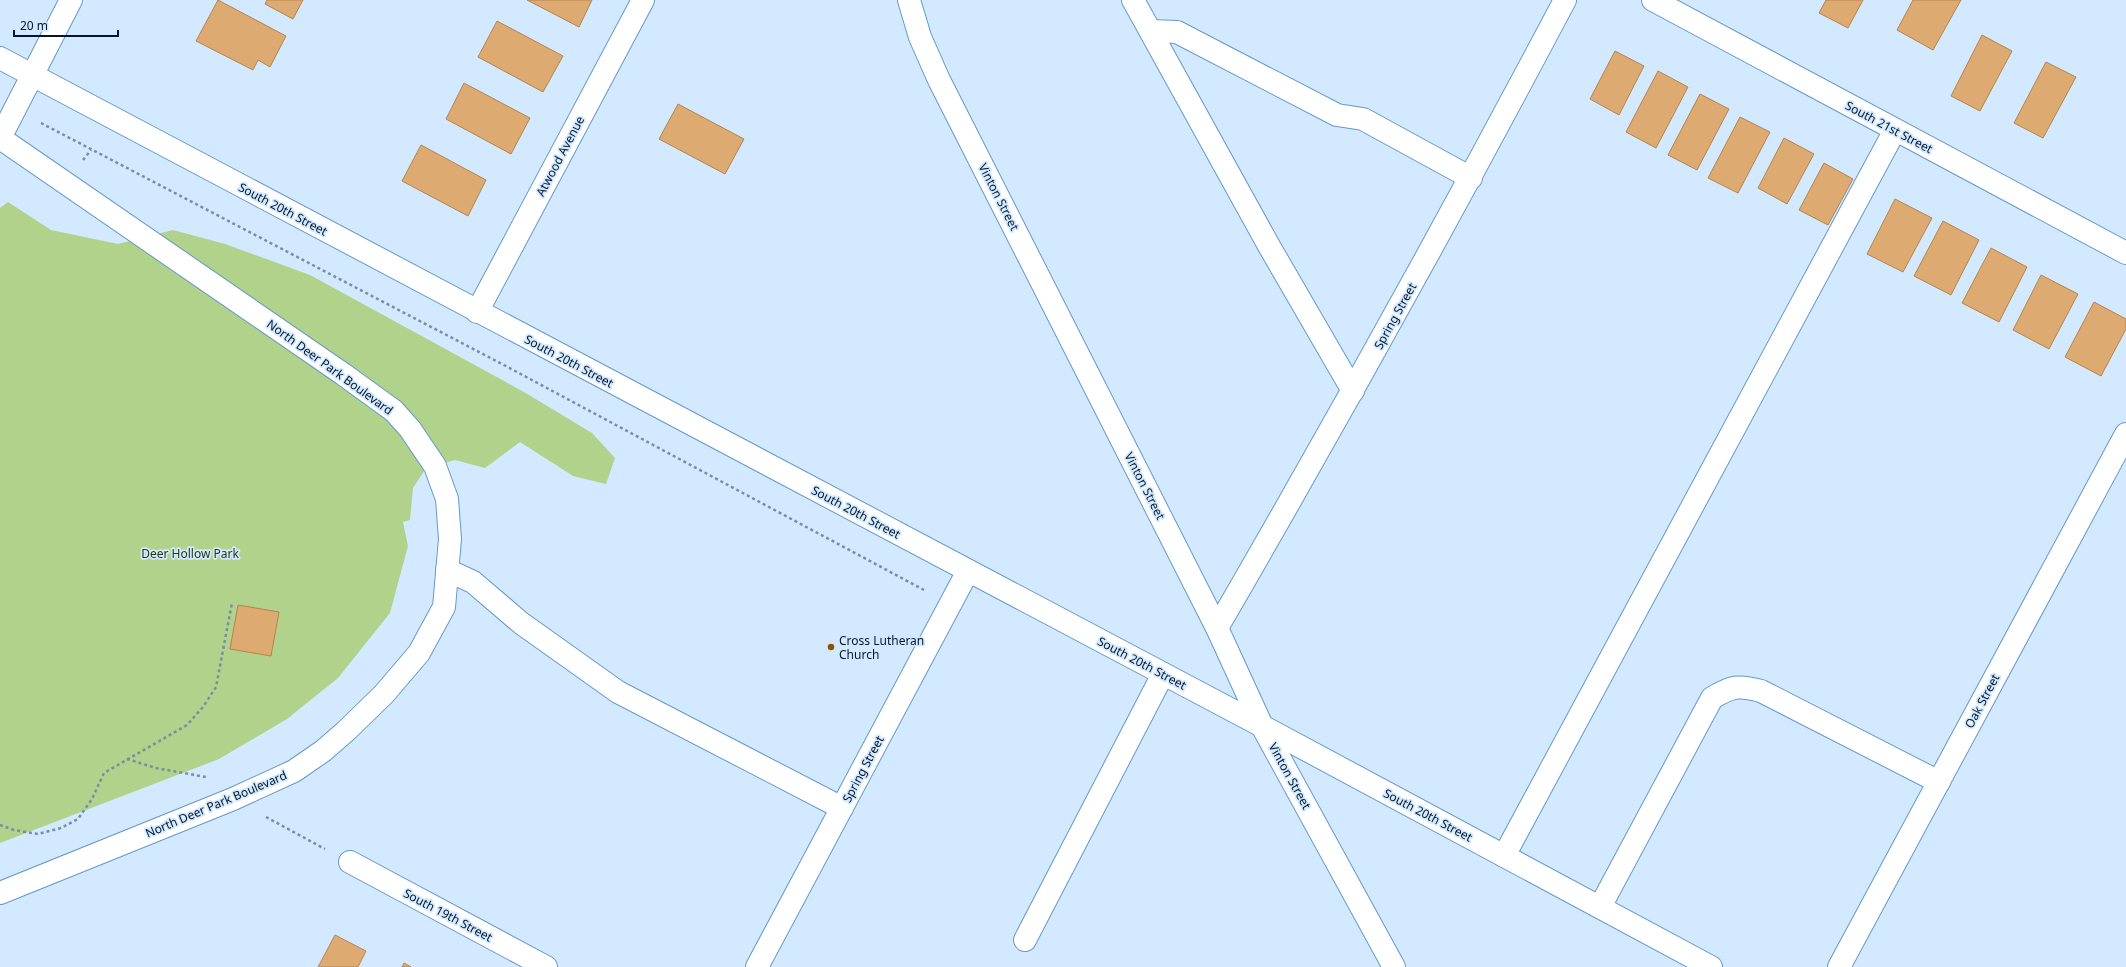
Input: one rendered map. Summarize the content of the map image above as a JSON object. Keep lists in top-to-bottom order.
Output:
{
  "streets": {
    "street": [
      "South 21st Street",
      "Atwood Avenue",
      "Vinton Street",
      "South 20th Street",
      "Spring Street",
      "North Deer Park Boulevard",
      "Oak Street",
      "South 19th Street"
    ]
  },
  "crossings": [
    ["Atwood Avenue", "South 20th Street"],
    ["Vinton Street", "South 20th Street"],
    ["Vinton Street", "Spring Street"],
    ["South 20th Street", "Spring Street"]
  ],
  "parks": ["Deer Hollow Park"],
  "places": ["Cross Lutheran Church"],
  "scale_bar": "20 m"
}
